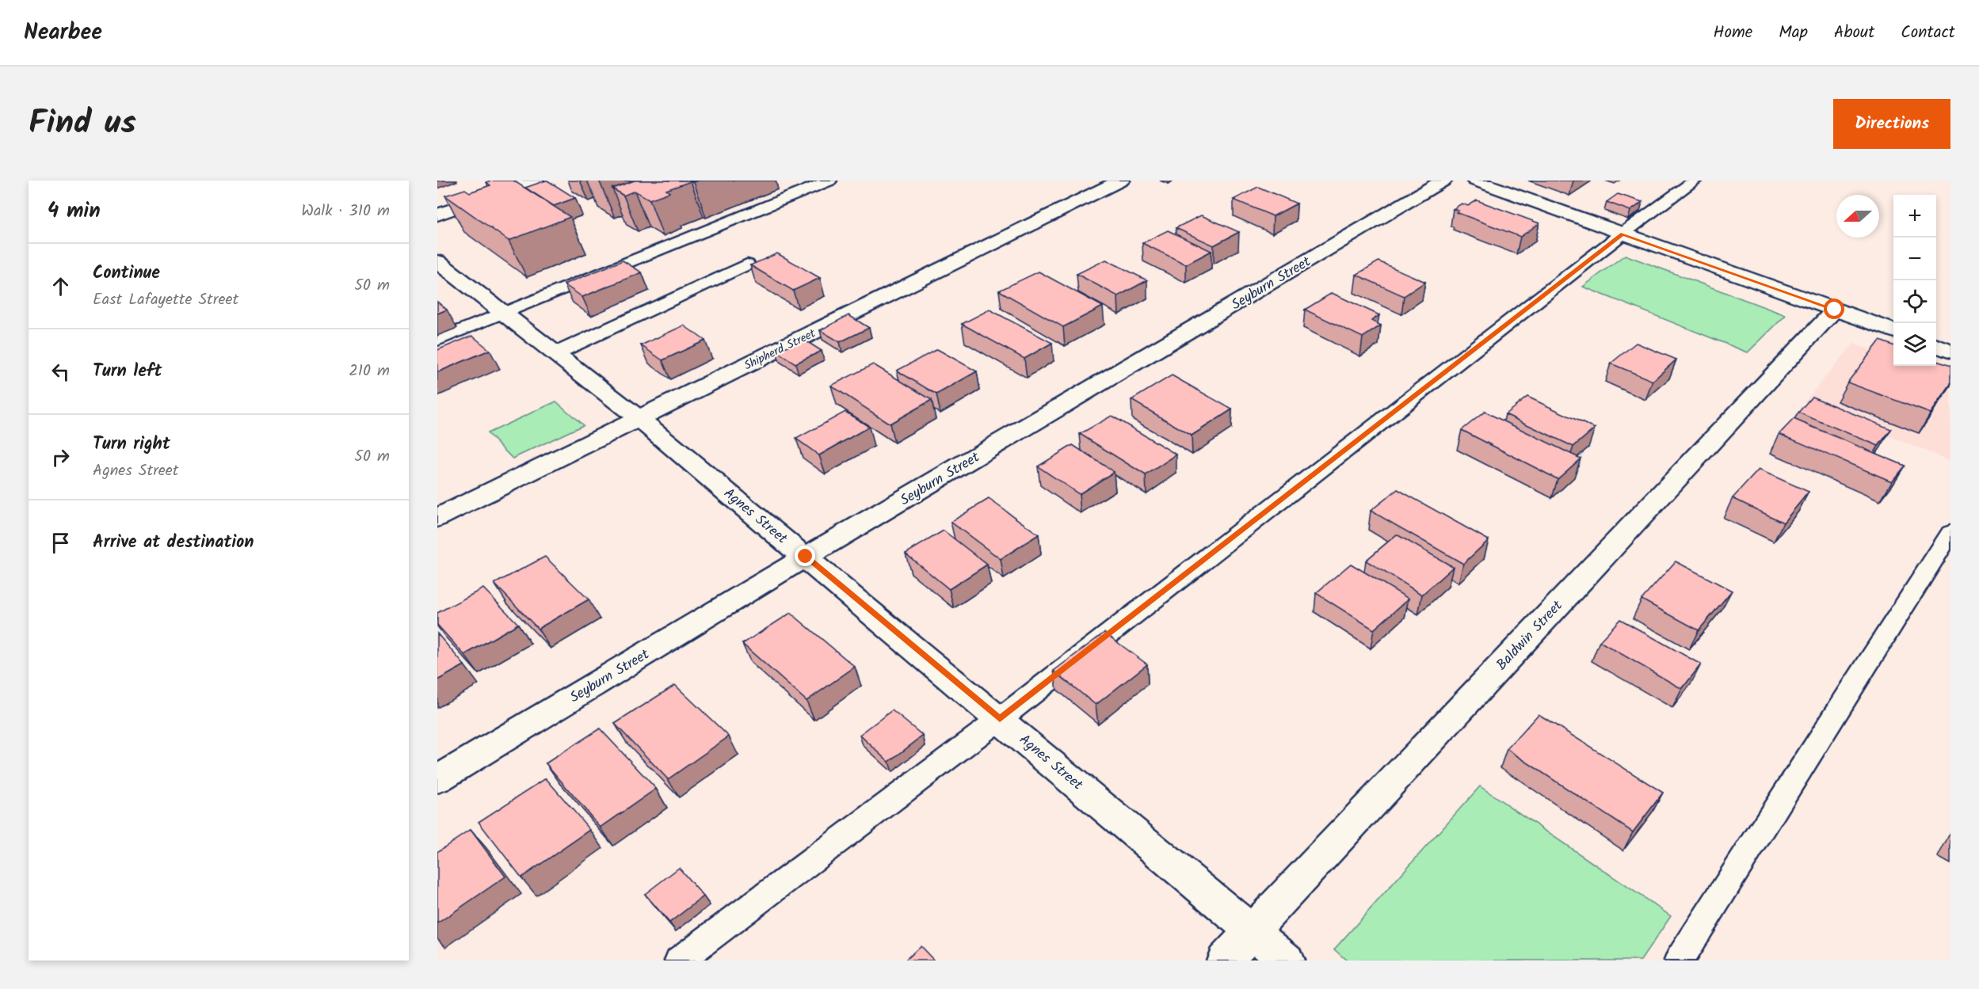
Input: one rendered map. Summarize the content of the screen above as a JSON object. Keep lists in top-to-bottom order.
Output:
{
  "streets": {
    "street": [
      "Seyburn Street",
      "Shipherd Street",
      "Agnes Street",
      "Baldwin Street"
    ]
  },
  "crossings": [
    ["Seyburn Street", "Agnes Street"],
    ["Shipherd Street", "Agnes Street"],
    ["Agnes Street", "Baldwin Street"]
  ],
  "north": "left",
  "page": {
    "header": "Nearbee",
    "nav": [
      "Home",
      "Map",
      "About",
      "Contact"
    ],
    "title": "Find us",
    "buttons": "Directions",
    "heading": ["4 min", "Walk · 310 m"],
    "map_buttons": ["+", "−"],
    "list": [
      ["Continue", "East Lafayette Street", "50 m"],
      ["Turn left", "210 m"],
      ["Turn right", "Agnes Street", "50 m"],
      "Arrive at destination"
    ]
  }
}
